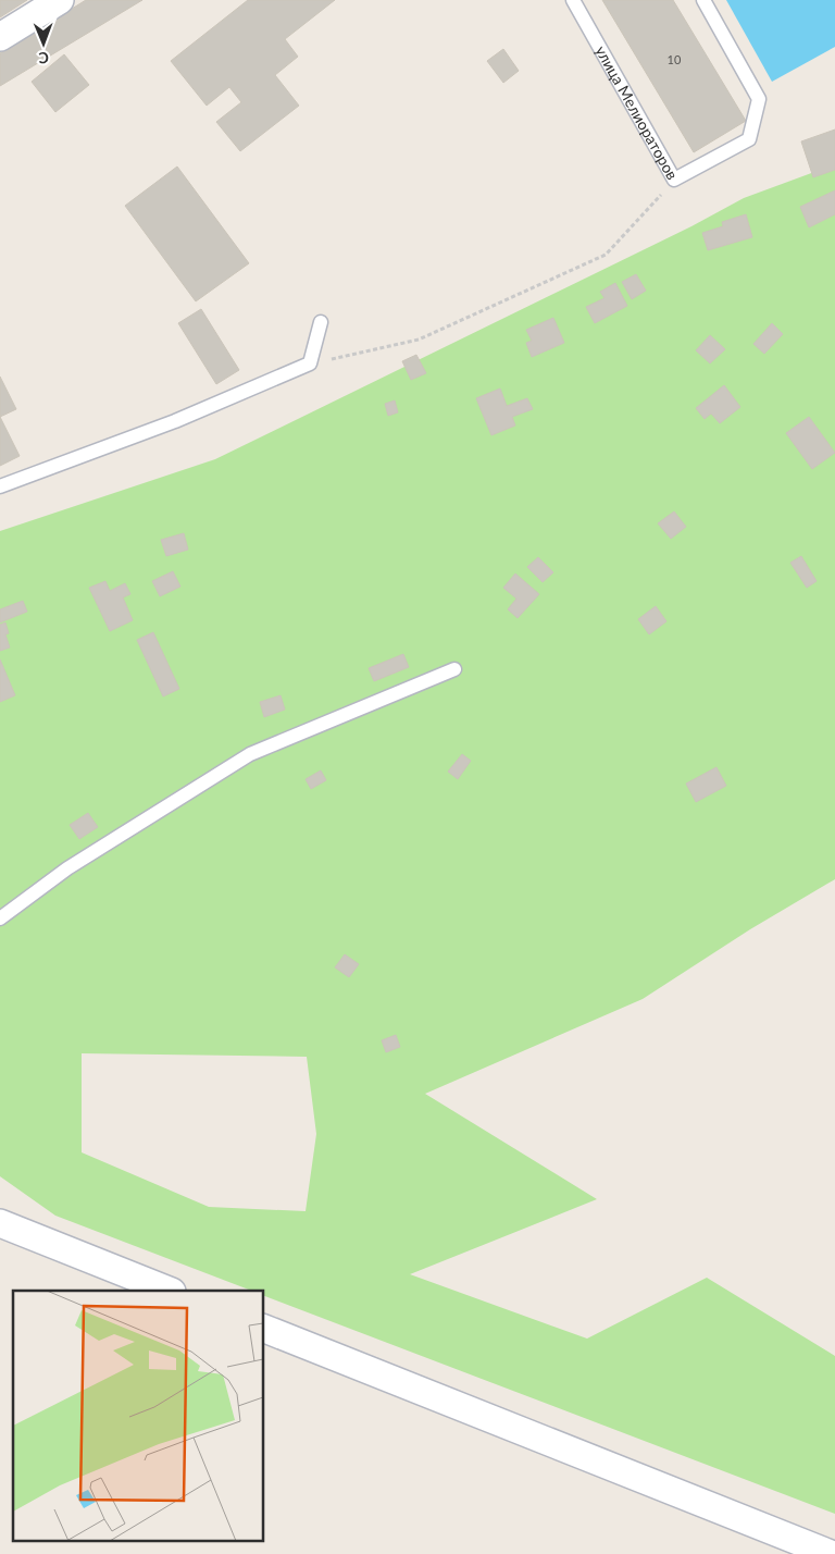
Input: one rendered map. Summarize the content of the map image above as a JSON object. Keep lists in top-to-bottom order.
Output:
{
  "streets": {
    "lane": ["улица Мелиораторов"]
  },
  "house_numbers": ["10"],
  "north": "bottom"
}
